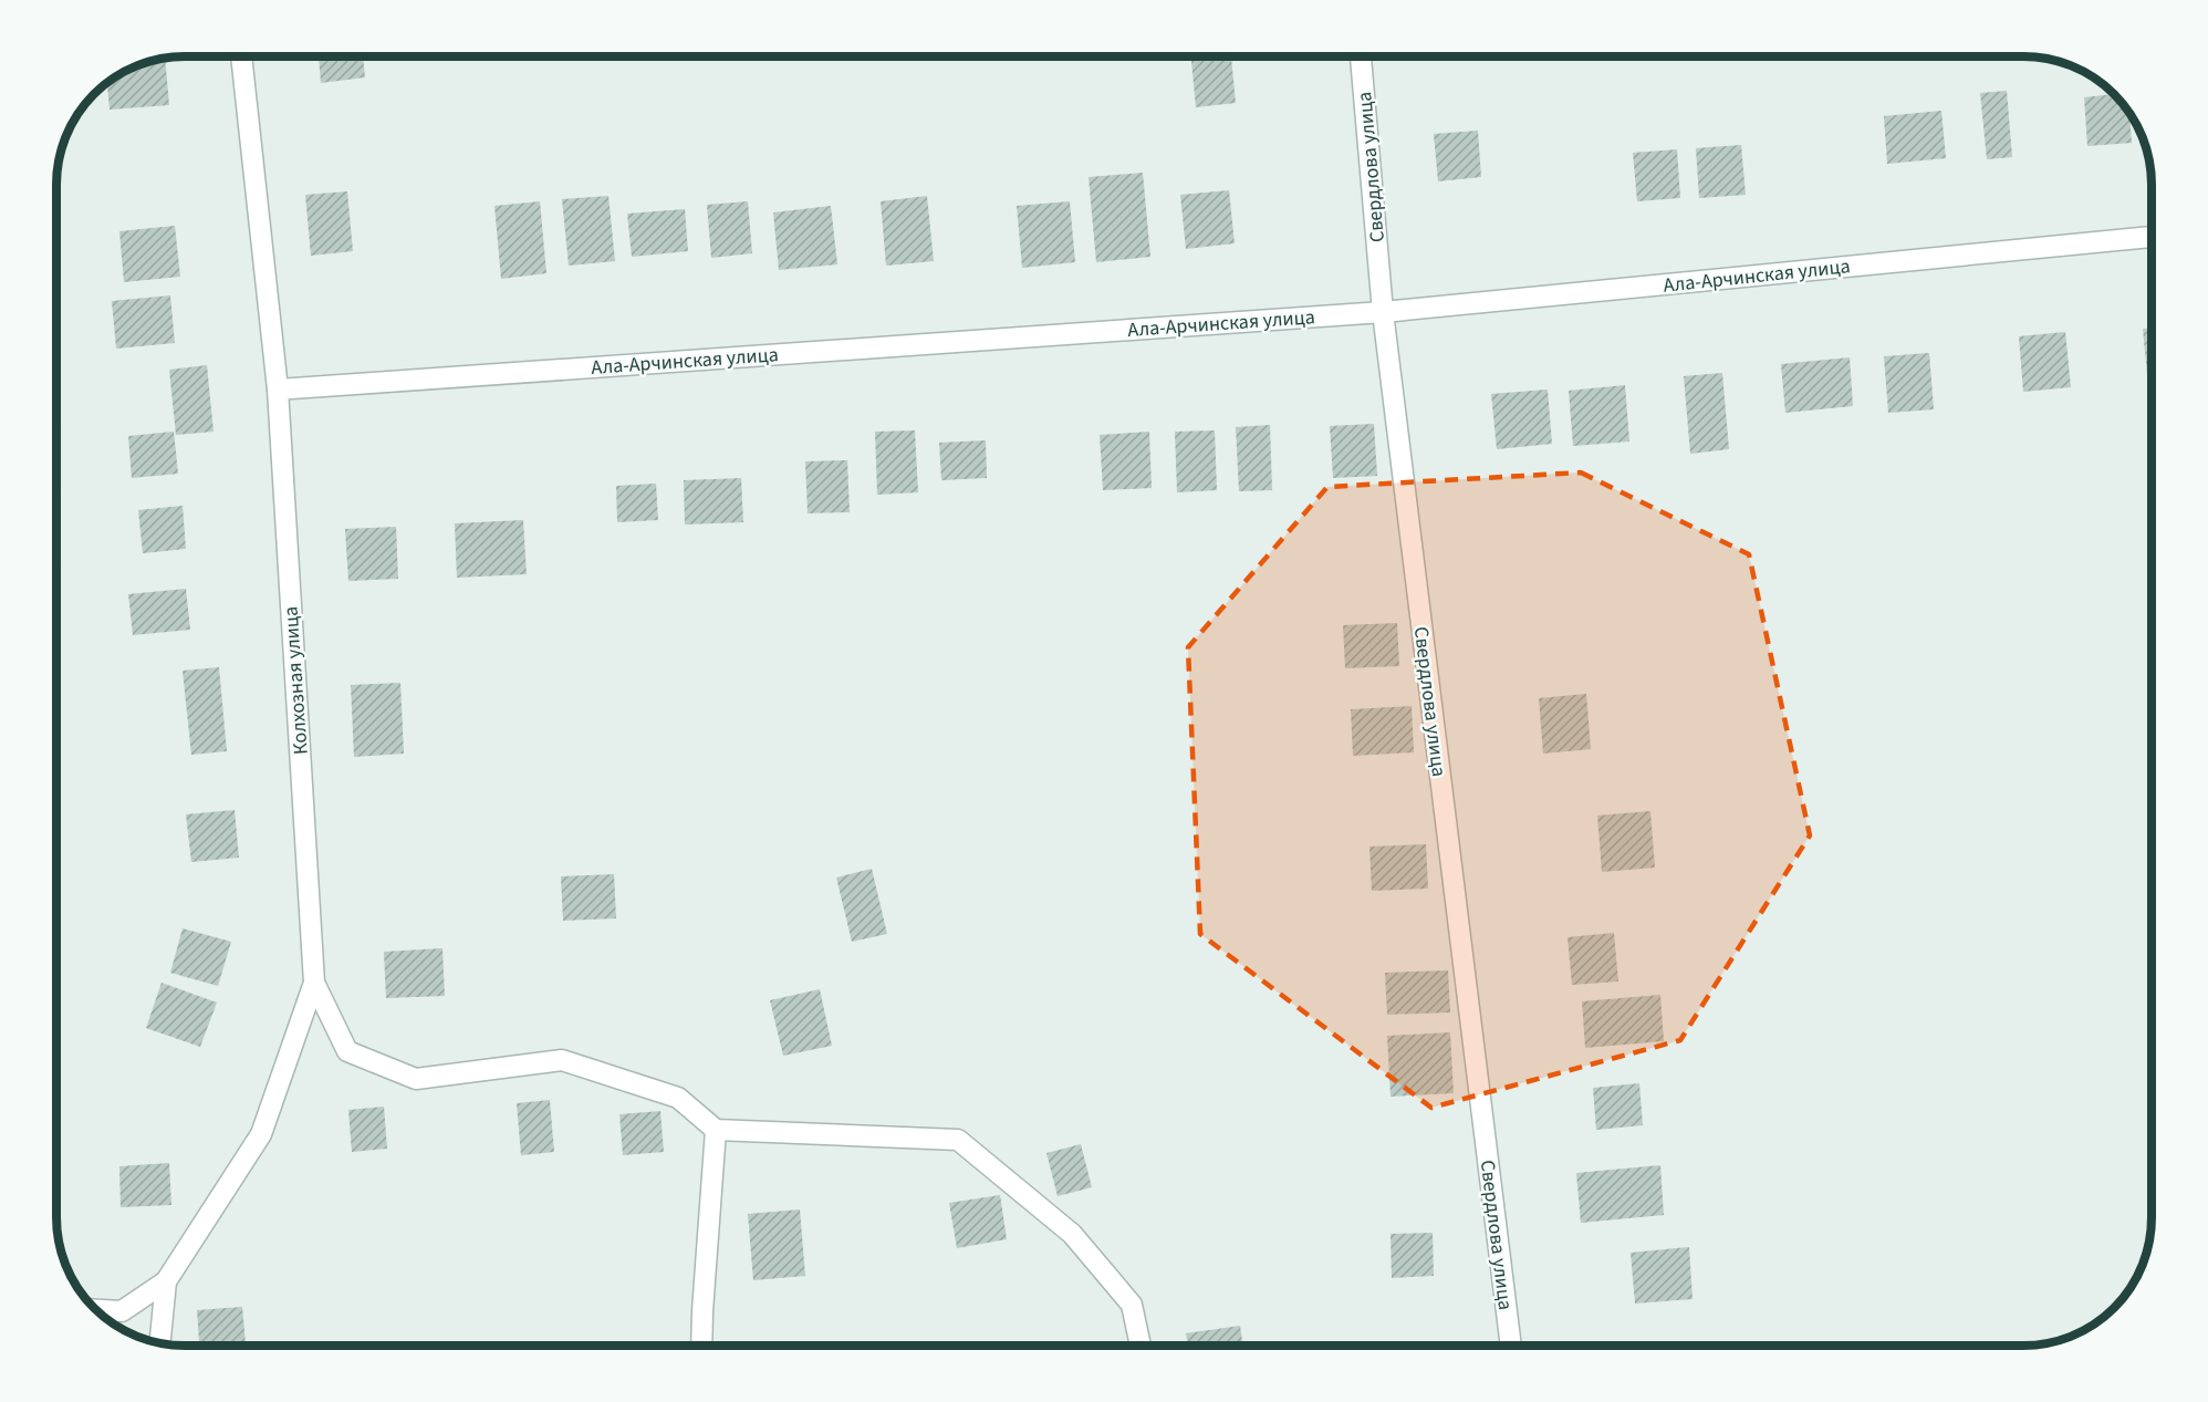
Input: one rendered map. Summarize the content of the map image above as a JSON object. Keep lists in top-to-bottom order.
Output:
{
  "streets": {
    "street": ["Свердлова улица", "Ала-Арчинская улица", "Колхозная улица"]
  },
  "crossings": [
    ["Свердлова улица", "Ала-Арчинская улица"],
    ["Ала-Арчинская улица", "Колхозная улица"]
  ]
}
